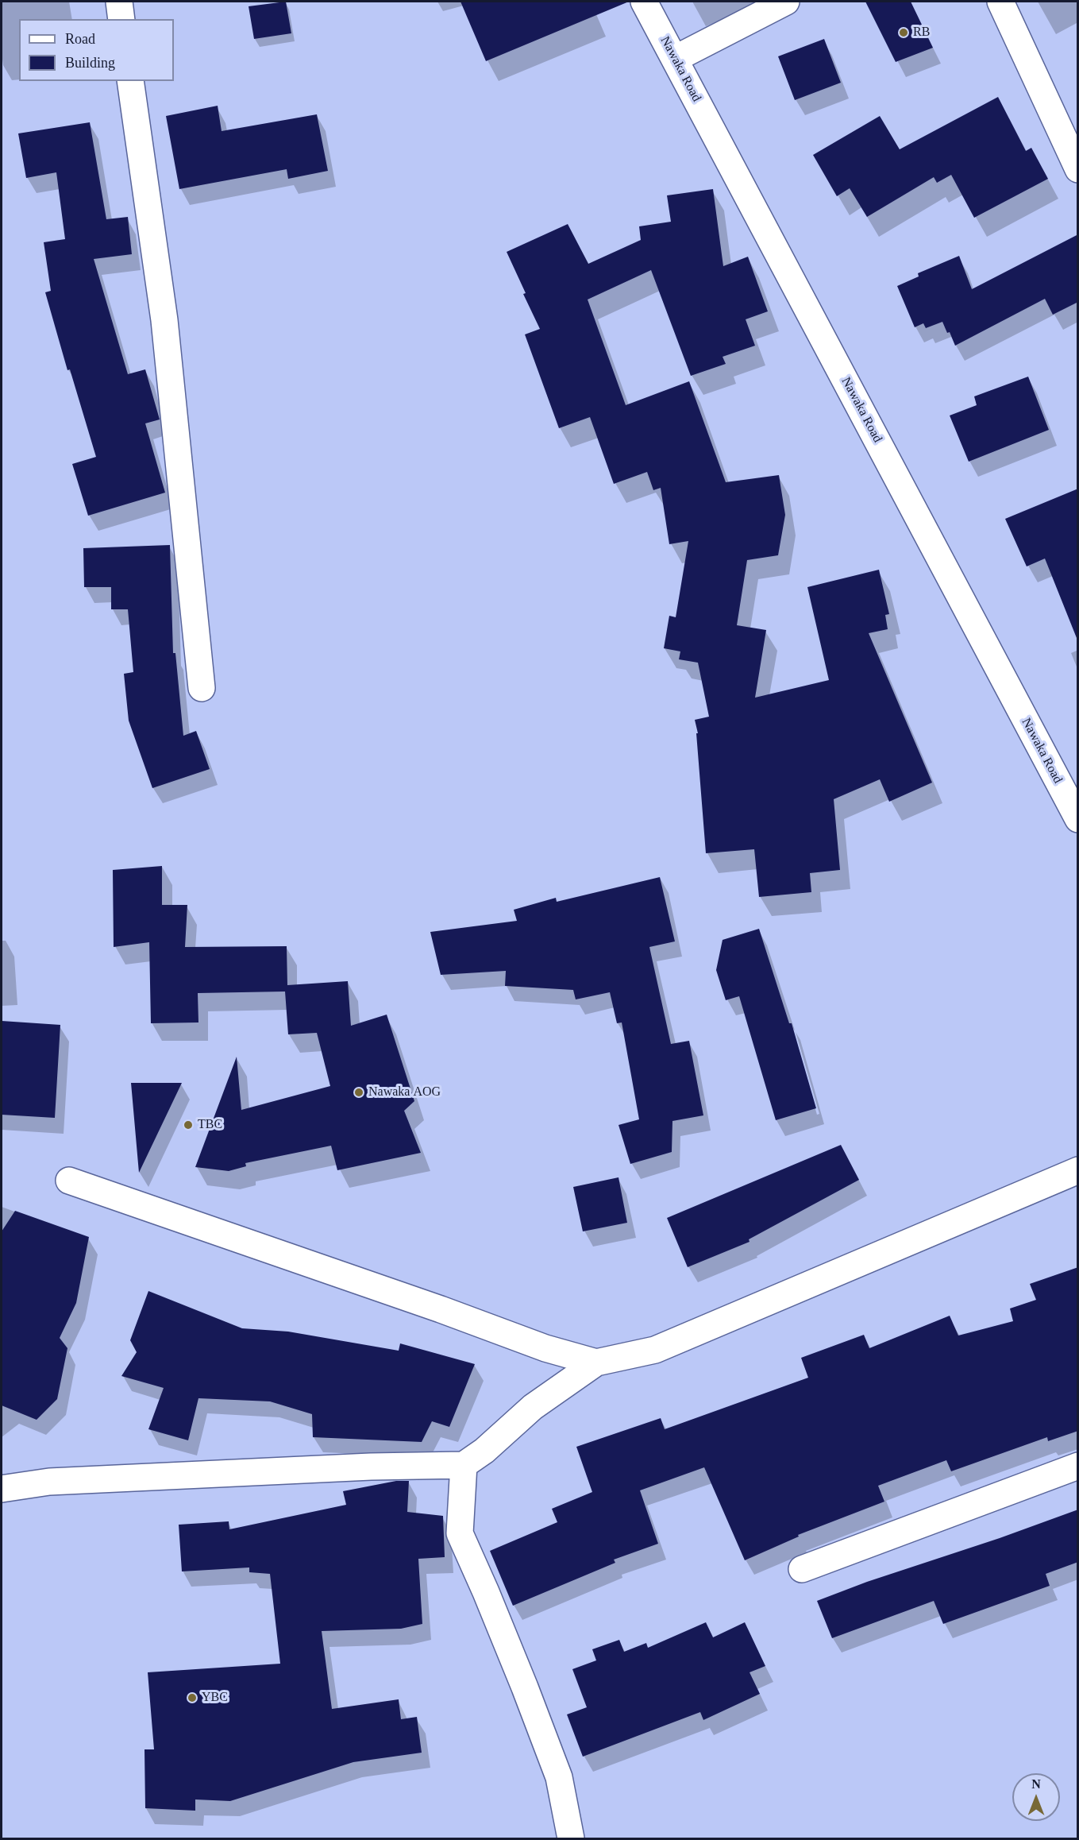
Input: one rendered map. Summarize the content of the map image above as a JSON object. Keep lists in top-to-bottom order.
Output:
{
  "streets": {
    "street": ["Nawaka Road"]
  },
  "places": [
    "RB",
    "Nawaka AOG",
    "TBC",
    "YBC"
  ],
  "legend": ["Road", "Building"],
  "north": "top"
}
